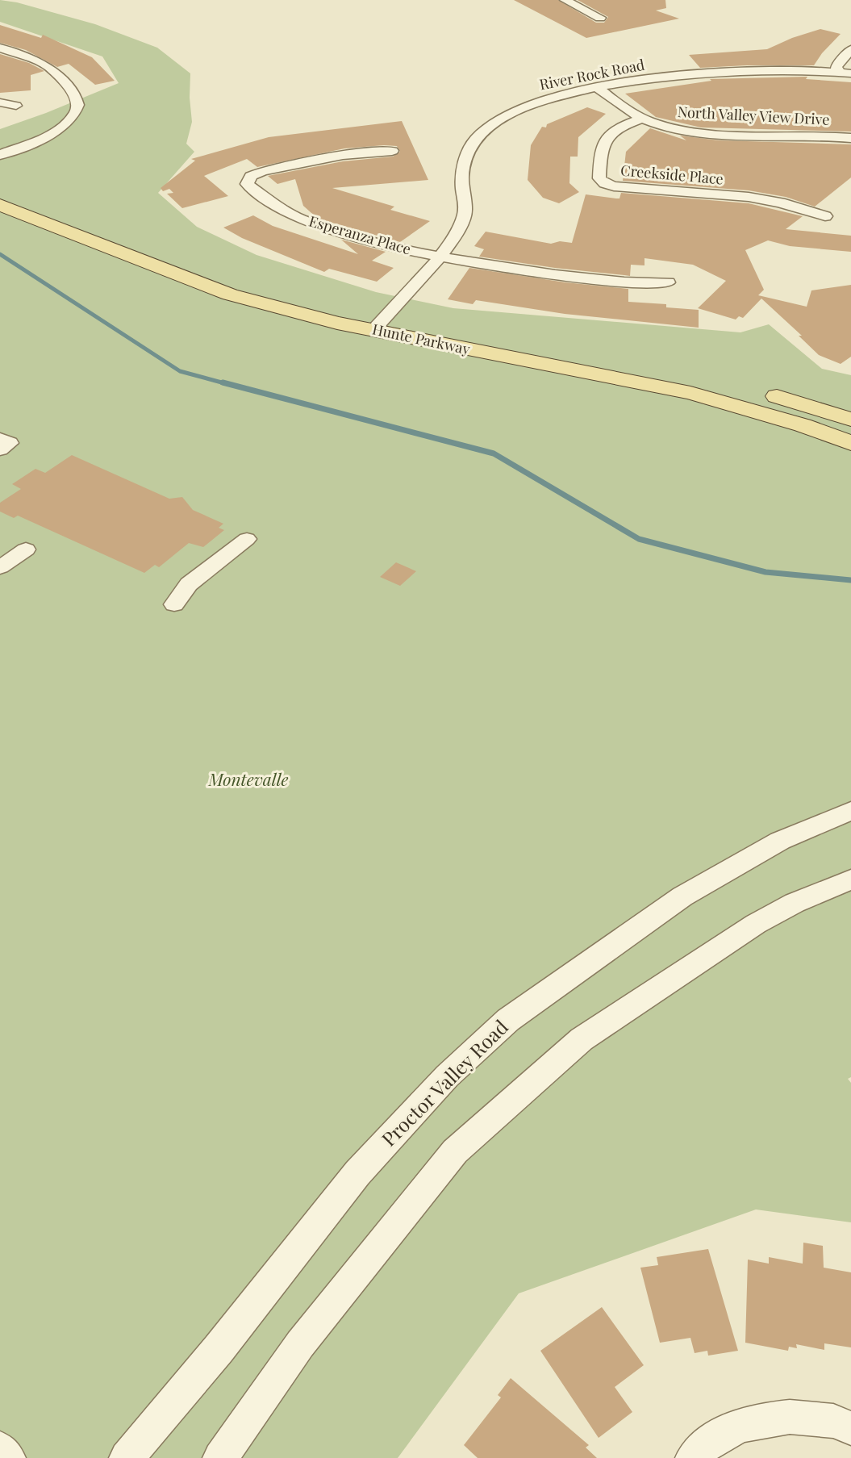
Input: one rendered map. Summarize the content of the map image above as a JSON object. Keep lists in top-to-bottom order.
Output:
{
  "streets": {
    "main road": ["Hunte Parkway"],
    "street": [
      "River Rock Road",
      "North Valley View Drive",
      "Creekside Place",
      "Esperanza Place",
      "Proctor Valley Road"
    ]
  },
  "crossings": [
    ["River Rock Road", "North Valley View Drive"],
    ["River Rock Road", "Esperanza Place"],
    ["River Rock Road", "Hunte Parkway"],
    ["North Valley View Drive", "Creekside Place"]
  ],
  "parks": ["Montevalle"]
}
